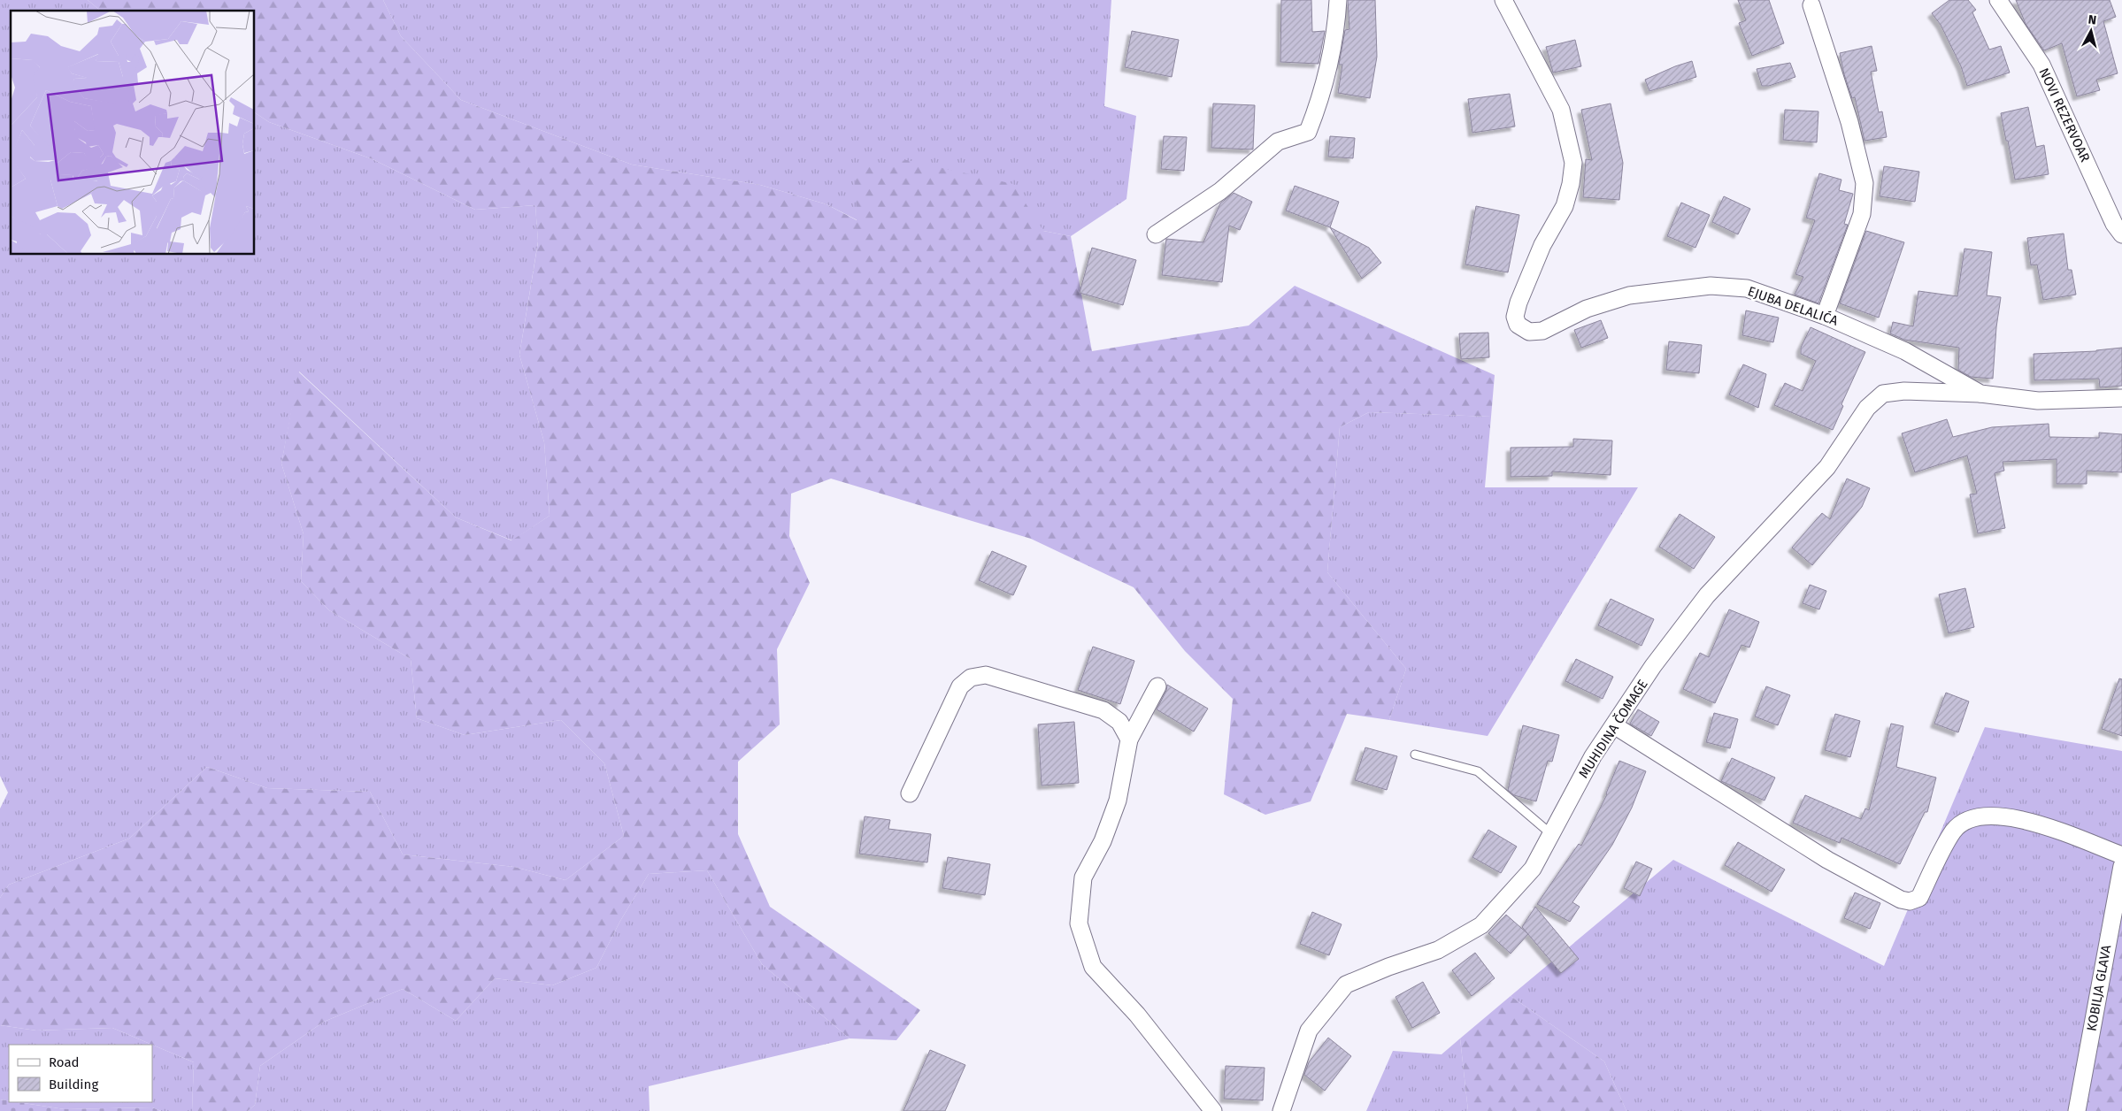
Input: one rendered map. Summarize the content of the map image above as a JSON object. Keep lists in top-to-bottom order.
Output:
{
  "streets": {
    "street": [
      "NOVI REZERVOAR",
      "EJUBA DELALIĆA",
      "MUHIDINA ČOMAGE",
      "KOBILJA GLAVA"
    ]
  },
  "crossings": [
    ["EJUBA DELALIĆA", "MUHIDINA ČOMAGE"]
  ],
  "legend": ["Road", "Building"],
  "north": "top"
}
